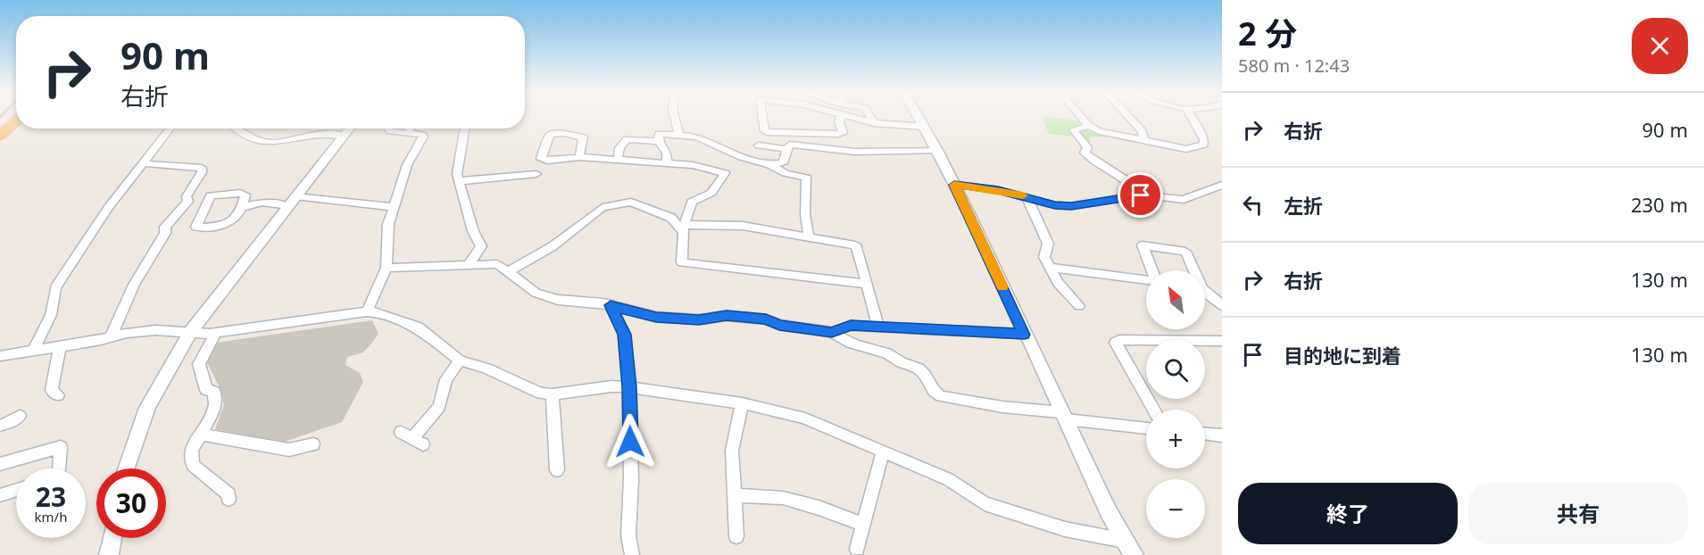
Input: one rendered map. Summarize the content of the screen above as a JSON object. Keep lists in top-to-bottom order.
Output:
{
  "north": "top left",
  "page": {
    "heading": ["2 分", "580 m · 12:43"],
    "turn": ["90 m", "右折"],
    "list": [
      {
        "name": "右折",
        "value": "90 m"
      },
      {
        "name": "左折",
        "value": "230 m"
      },
      {
        "name": "右折",
        "value": "130 m"
      },
      {
        "name": "目的地に到着",
        "value": "130 m"
      }
    ],
    "map_buttons": ["+", "−"],
    "speed": "23 km/h",
    "limit": "30",
    "buttons": ["終了", "共有"]
  }
}
